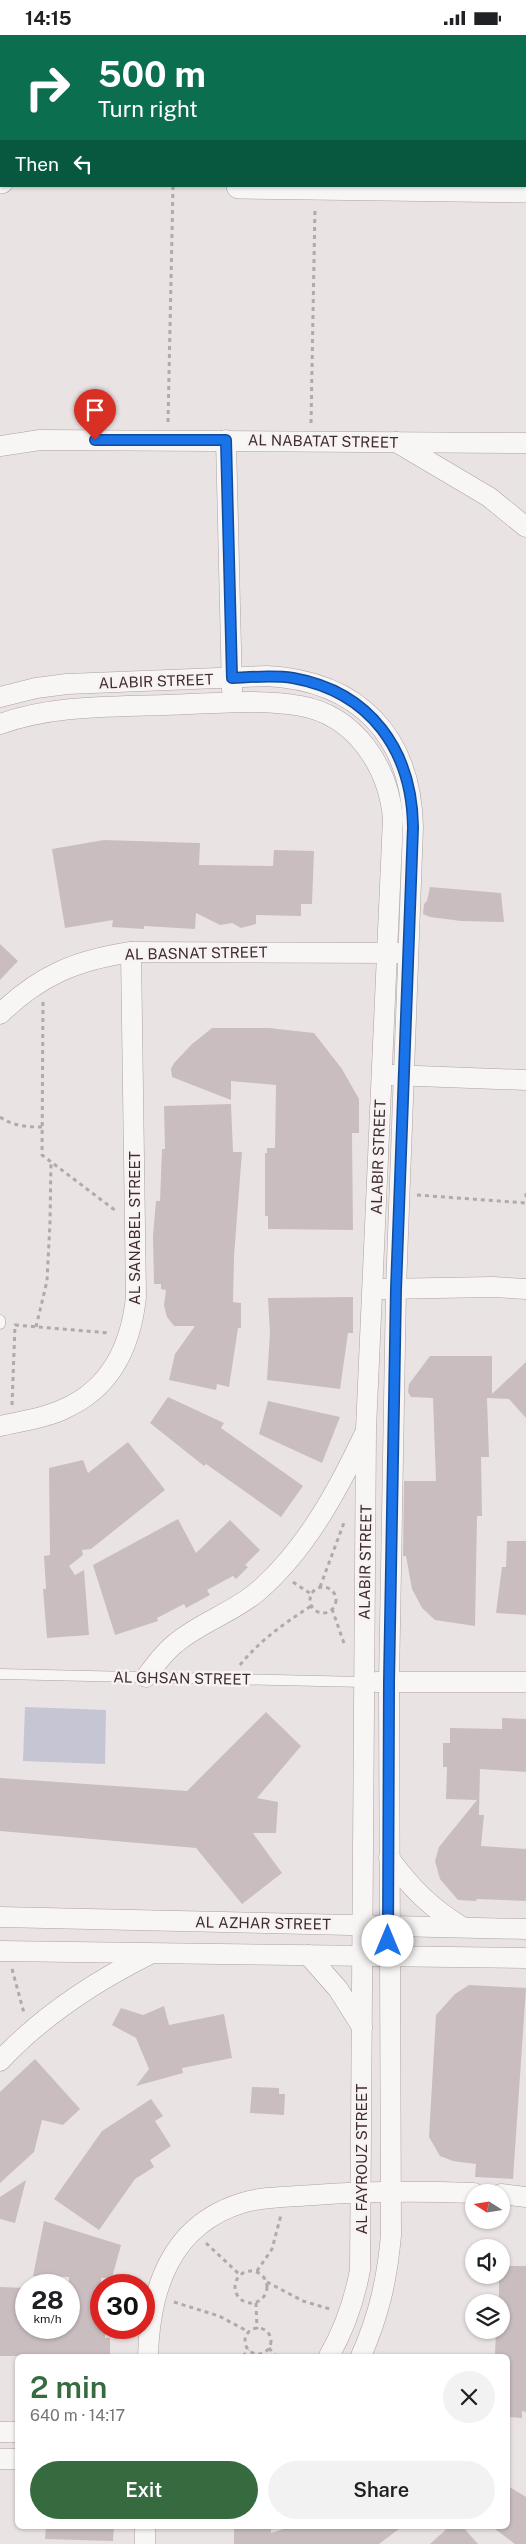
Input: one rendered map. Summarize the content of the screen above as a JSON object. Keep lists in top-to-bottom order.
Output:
{
  "streets": {
    "street": [
      "AL NABATAT STREET",
      "ALABIR STREET",
      "AL BASNAT STREET",
      "AL SANABEL STREET",
      "AL AZHAR STREET",
      "AL FAYROUZ STREET"
    ],
    "lane": ["AL GHSAN STREET"]
  },
  "crossings": [
    ["ALABIR STREET", "AL BASNAT STREET"],
    ["ALABIR STREET", "AL GHSAN STREET"],
    ["ALABIR STREET", "AL AZHAR STREET"],
    ["ALABIR STREET", "AL FAYROUZ STREET"],
    ["AL BASNAT STREET", "AL SANABEL STREET"],
    ["AL AZHAR STREET", "AL FAYROUZ STREET"]
  ],
  "north": "left",
  "page": {
    "status": "14:15",
    "turn": ["500 m", "Turn right"],
    "then": "Then",
    "speed": "28 km/h",
    "limit": "30",
    "heading": ["2 min", "640 m · 14:17"],
    "buttons": ["Exit", "Share"]
  }
}
